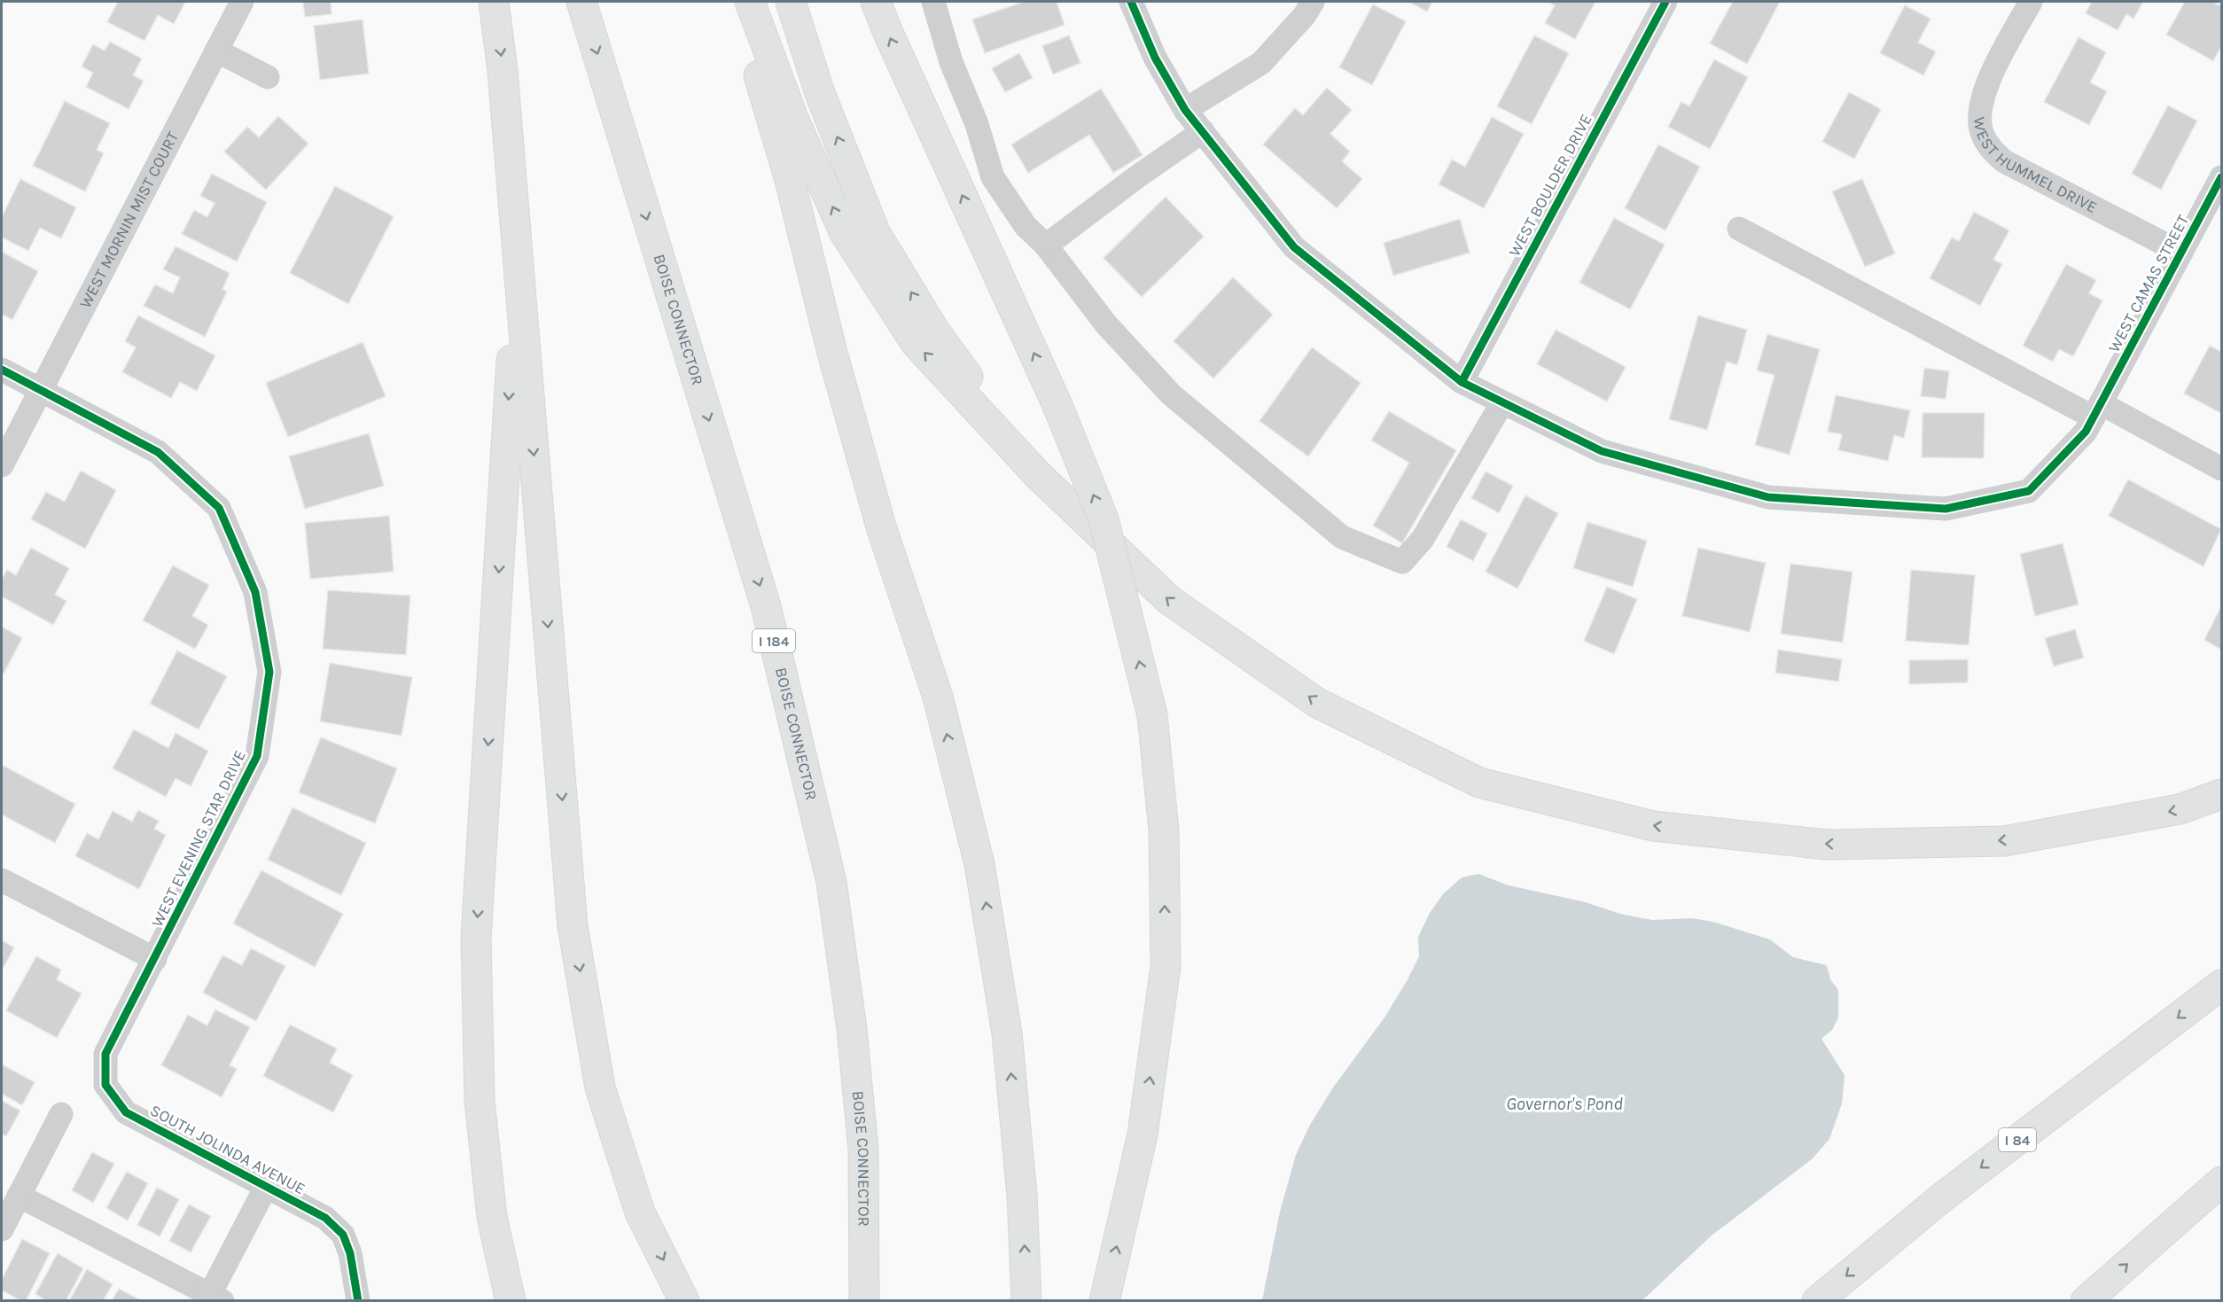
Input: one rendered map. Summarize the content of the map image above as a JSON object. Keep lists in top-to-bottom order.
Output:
{
  "streets": {
    "highway": ["BOISE CONNECTOR", "I 184", "I 84"],
    "street": [
      "WEST HUMMEL DRIVE",
      "WEST BOULDER DRIVE",
      "WEST MORNIN MIST COURT",
      "WEST CAMAS STREET",
      "WEST EVENING STAR DRIVE",
      "SOUTH JOLINDA AVENUE"
    ]
  },
  "crossings": [
    ["WEST HUMMEL DRIVE", "WEST CAMAS STREET"],
    ["WEST BOULDER DRIVE", "WEST CAMAS STREET"],
    ["WEST MORNIN MIST COURT", "WEST EVENING STAR DRIVE"],
    ["WEST EVENING STAR DRIVE", "SOUTH JOLINDA AVENUE"]
  ],
  "water": ["Governor's Pond"]
}
